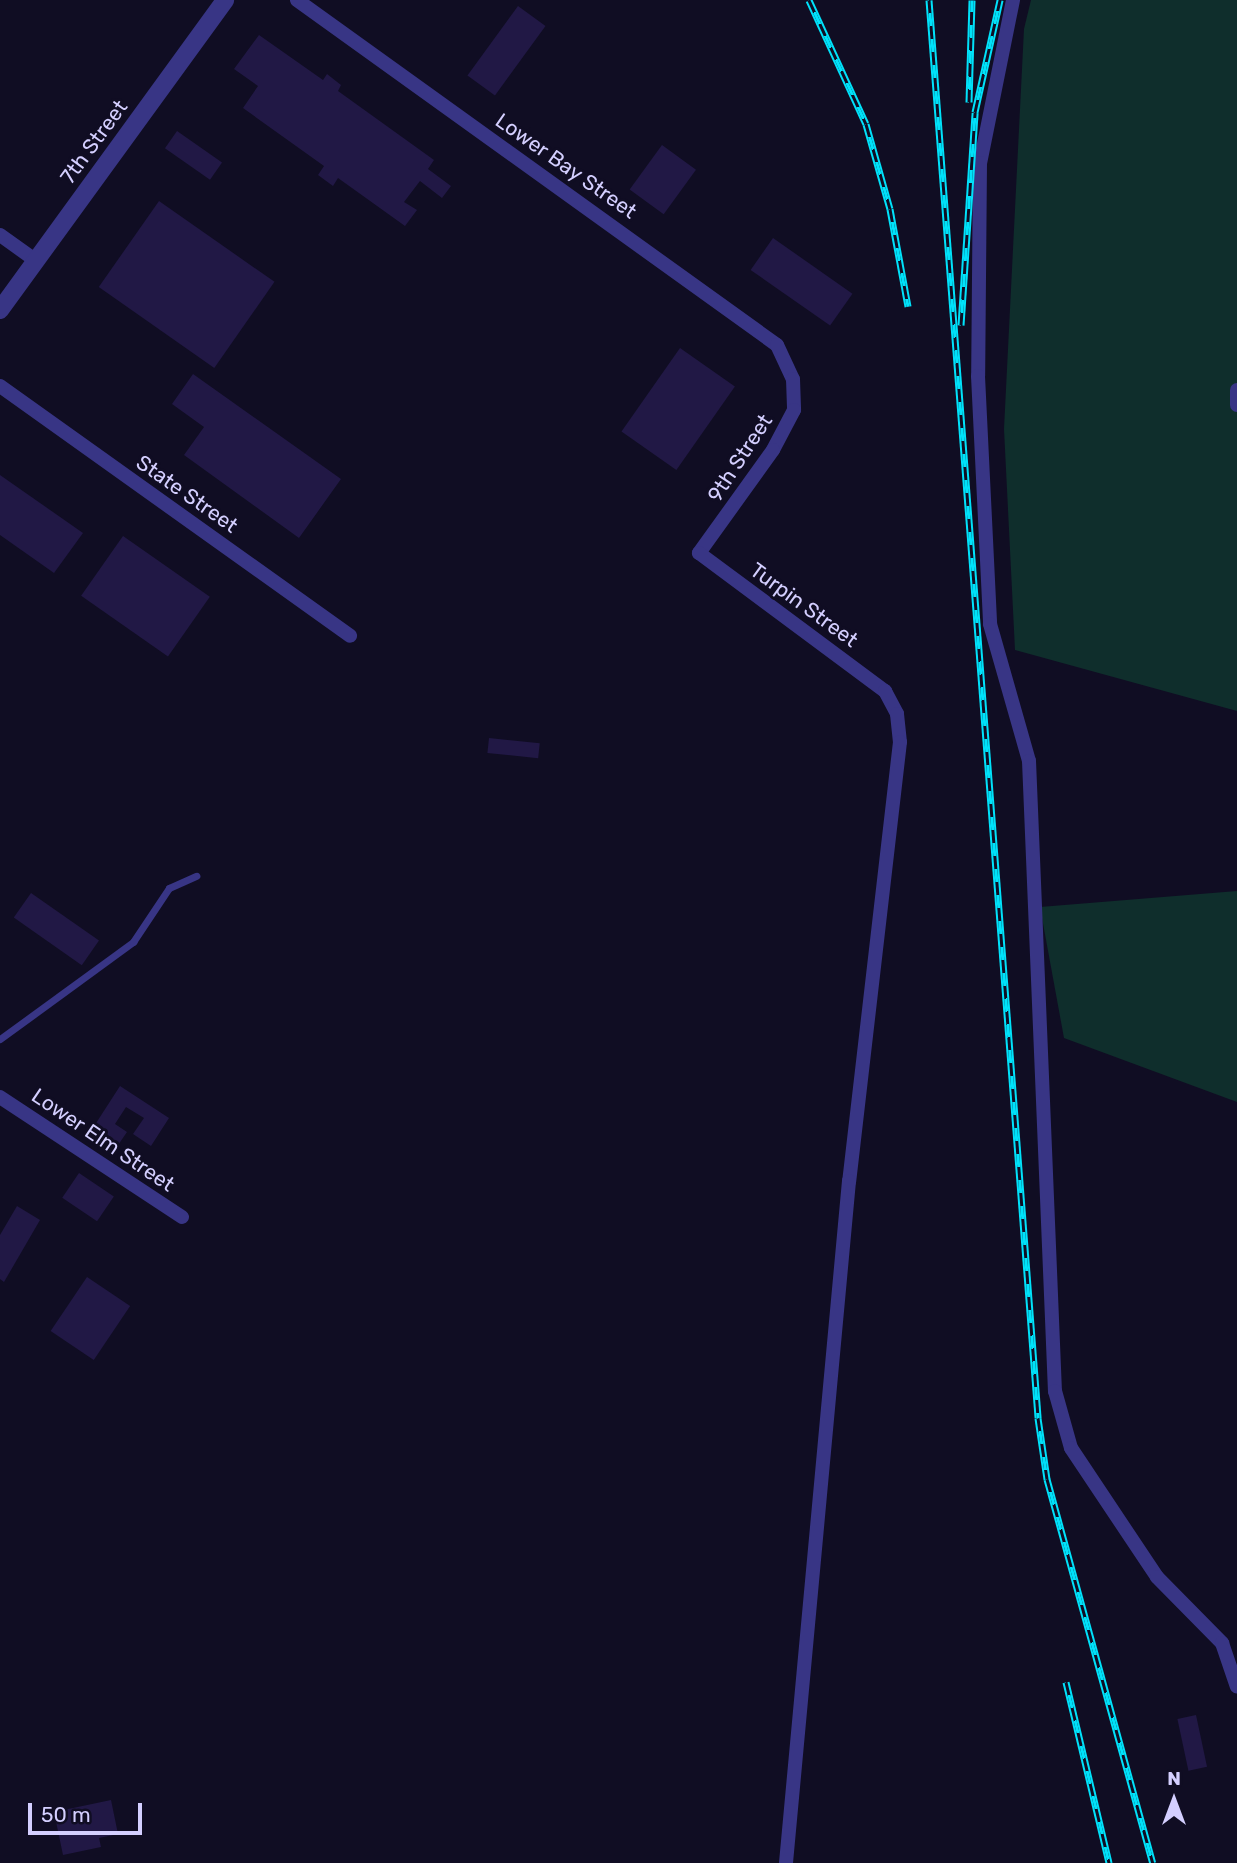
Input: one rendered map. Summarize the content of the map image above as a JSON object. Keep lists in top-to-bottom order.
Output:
{
  "streets": {
    "street": [
      "7th Street",
      "Lower Bay Street",
      "9th Street",
      "State Street",
      "Turpin Street",
      "Lower Elm Street"
    ]
  },
  "crossings": [
    ["Lower Bay Street", "9th Street"],
    ["9th Street", "Turpin Street"]
  ],
  "scale_bar": "50 m",
  "north": "top"
}
